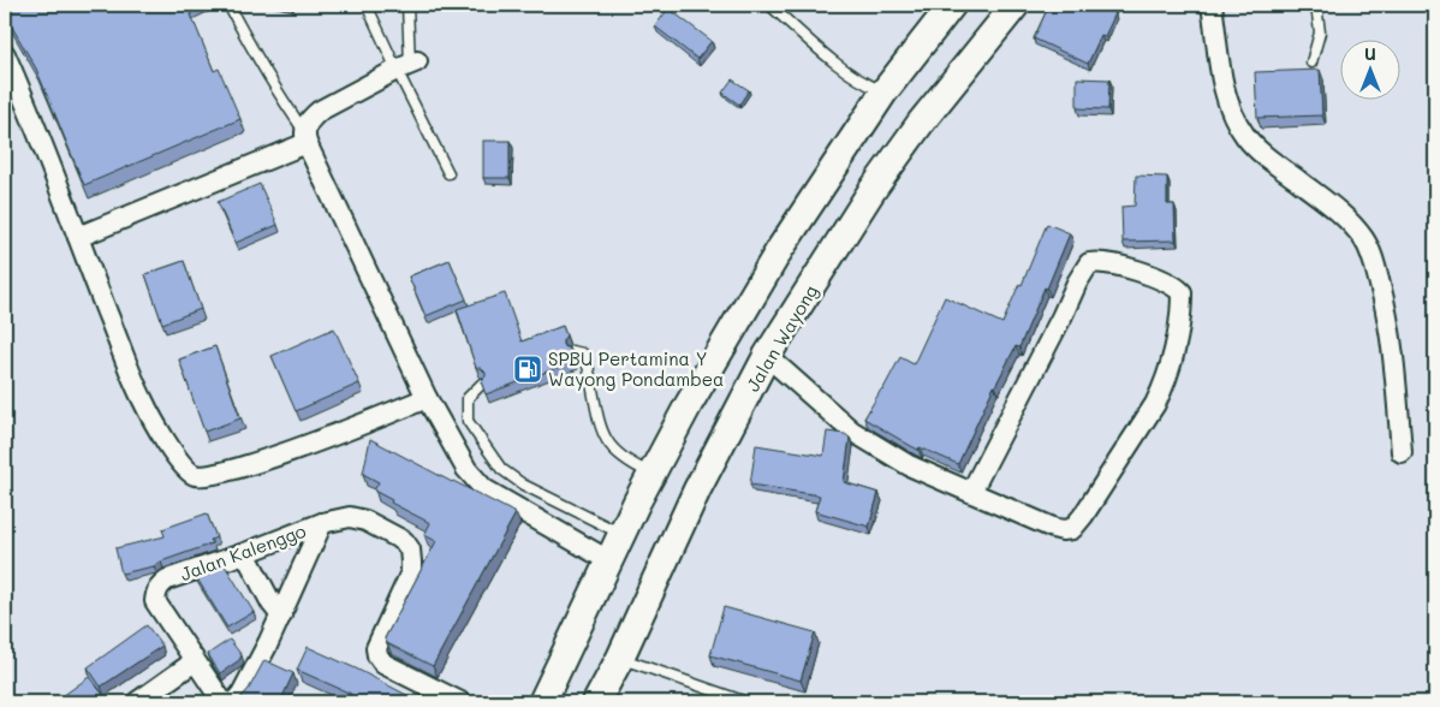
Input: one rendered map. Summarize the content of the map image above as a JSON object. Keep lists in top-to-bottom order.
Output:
{
  "streets": {
    "main road": ["Jalan Wayong"],
    "street": ["Jalan Kalenggo"]
  },
  "places": {
    "fuel station": ["SPBU Pertamina Y Wayong Pondambea"]
  },
  "north": "top"
}
